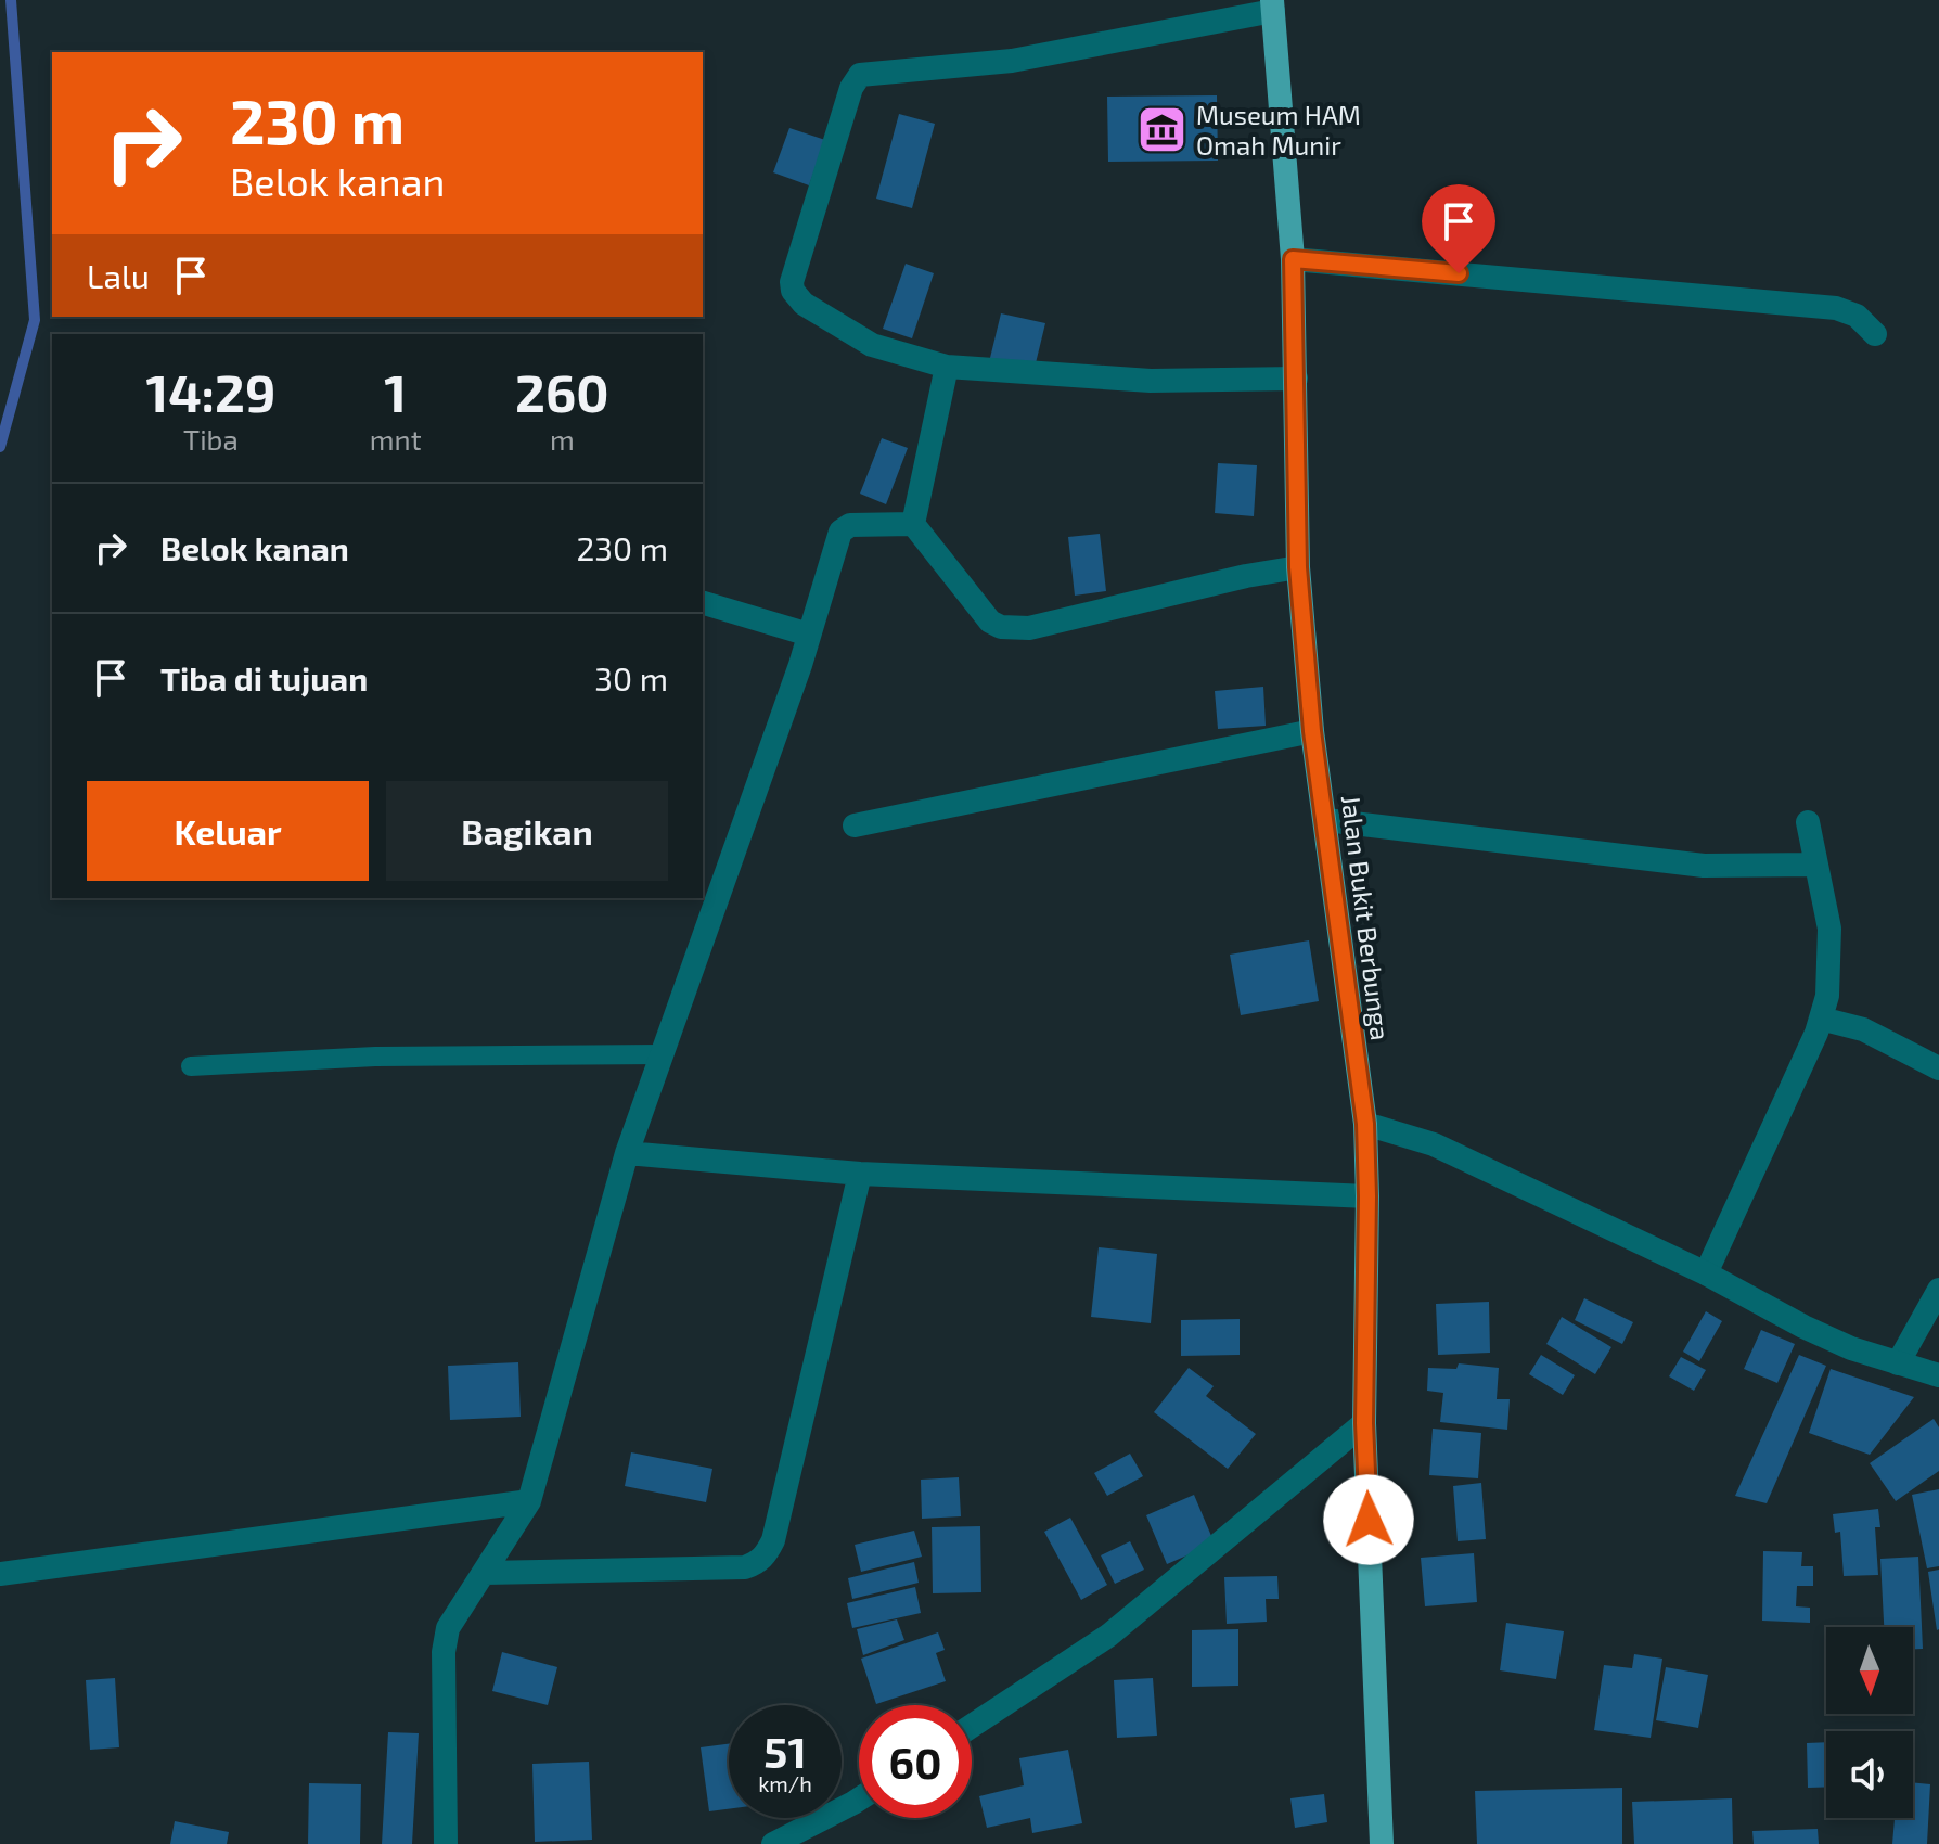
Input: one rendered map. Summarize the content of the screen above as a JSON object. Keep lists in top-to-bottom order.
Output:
{
  "streets": {
    "main road": ["Jalan Bukit Berbunga"]
  },
  "places": {
    "museum": ["Museum HAM Omah Munir"]
  },
  "north": "bottom",
  "page": {
    "turn": ["230 m", "Belok kanan"],
    "then": "Lalu",
    "eta": [
      "14:29",
      "Tiba",
      "1",
      "mnt",
      "260",
      "m"
    ],
    "list": [
      {
        "name": "Belok kanan",
        "value": "230 m"
      },
      {
        "name": "Tiba di tujuan",
        "value": "30 m"
      }
    ],
    "buttons": ["Keluar", "Bagikan"],
    "speed": "51 km/h",
    "limit": "60"
  }
}
